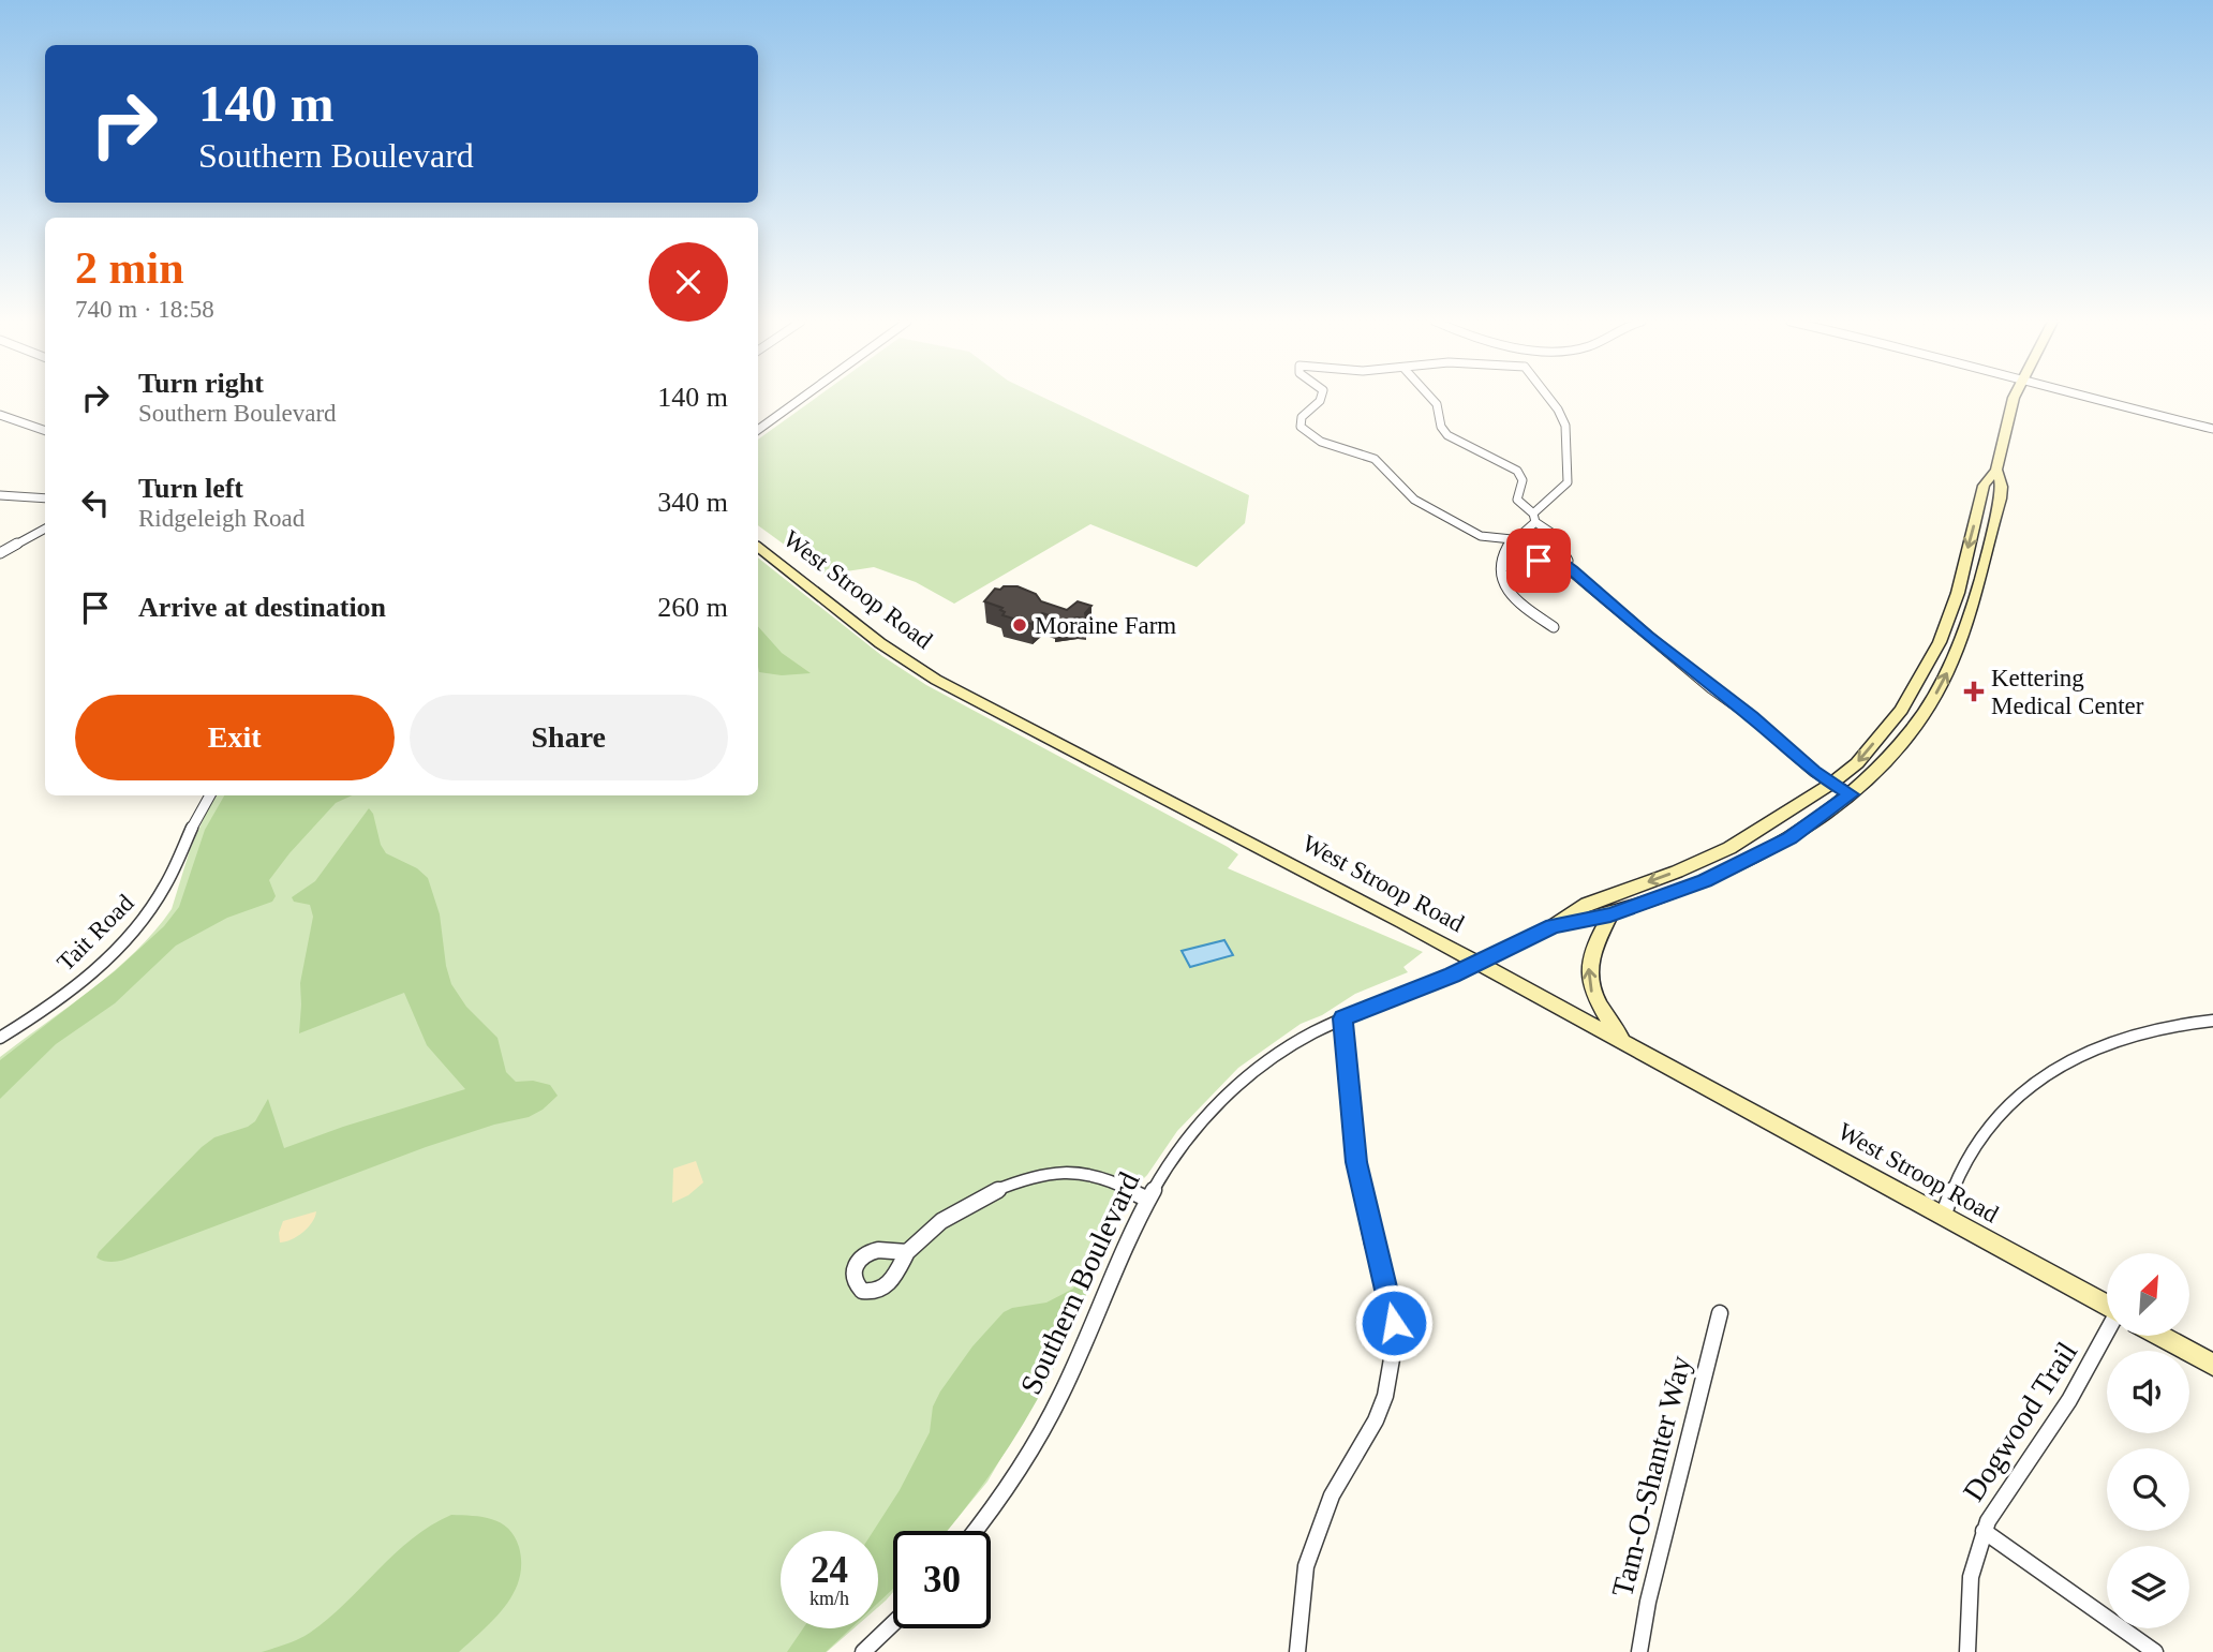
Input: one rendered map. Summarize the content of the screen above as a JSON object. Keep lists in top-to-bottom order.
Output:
{
  "streets": {
    "street": [
      "West Stroop Road",
      "Tait Road",
      "Southern Boulevard",
      "Dogwood Trail",
      "Tam-O-Shanter Way"
    ]
  },
  "crossings": [
    ["West Stroop Road", "Southern Boulevard"]
  ],
  "places": {
    "other": ["Moraine Farm"],
    "health": ["Kettering Medical Center"]
  },
  "north": "top right",
  "page": {
    "turn": ["140 m", "Southern Boulevard"],
    "heading": ["2 min", "740 m · 18:58"],
    "list": [
      {
        "name": "Turn right",
        "note": "Southern Boulevard",
        "value": "140 m"
      },
      {
        "name": "Turn left",
        "note": "Ridgeleigh Road",
        "value": "340 m"
      },
      {
        "name": "Arrive at destination",
        "value": "260 m"
      }
    ],
    "buttons": ["Exit", "Share"],
    "speed": "24 km/h",
    "limit": "30"
  }
}
